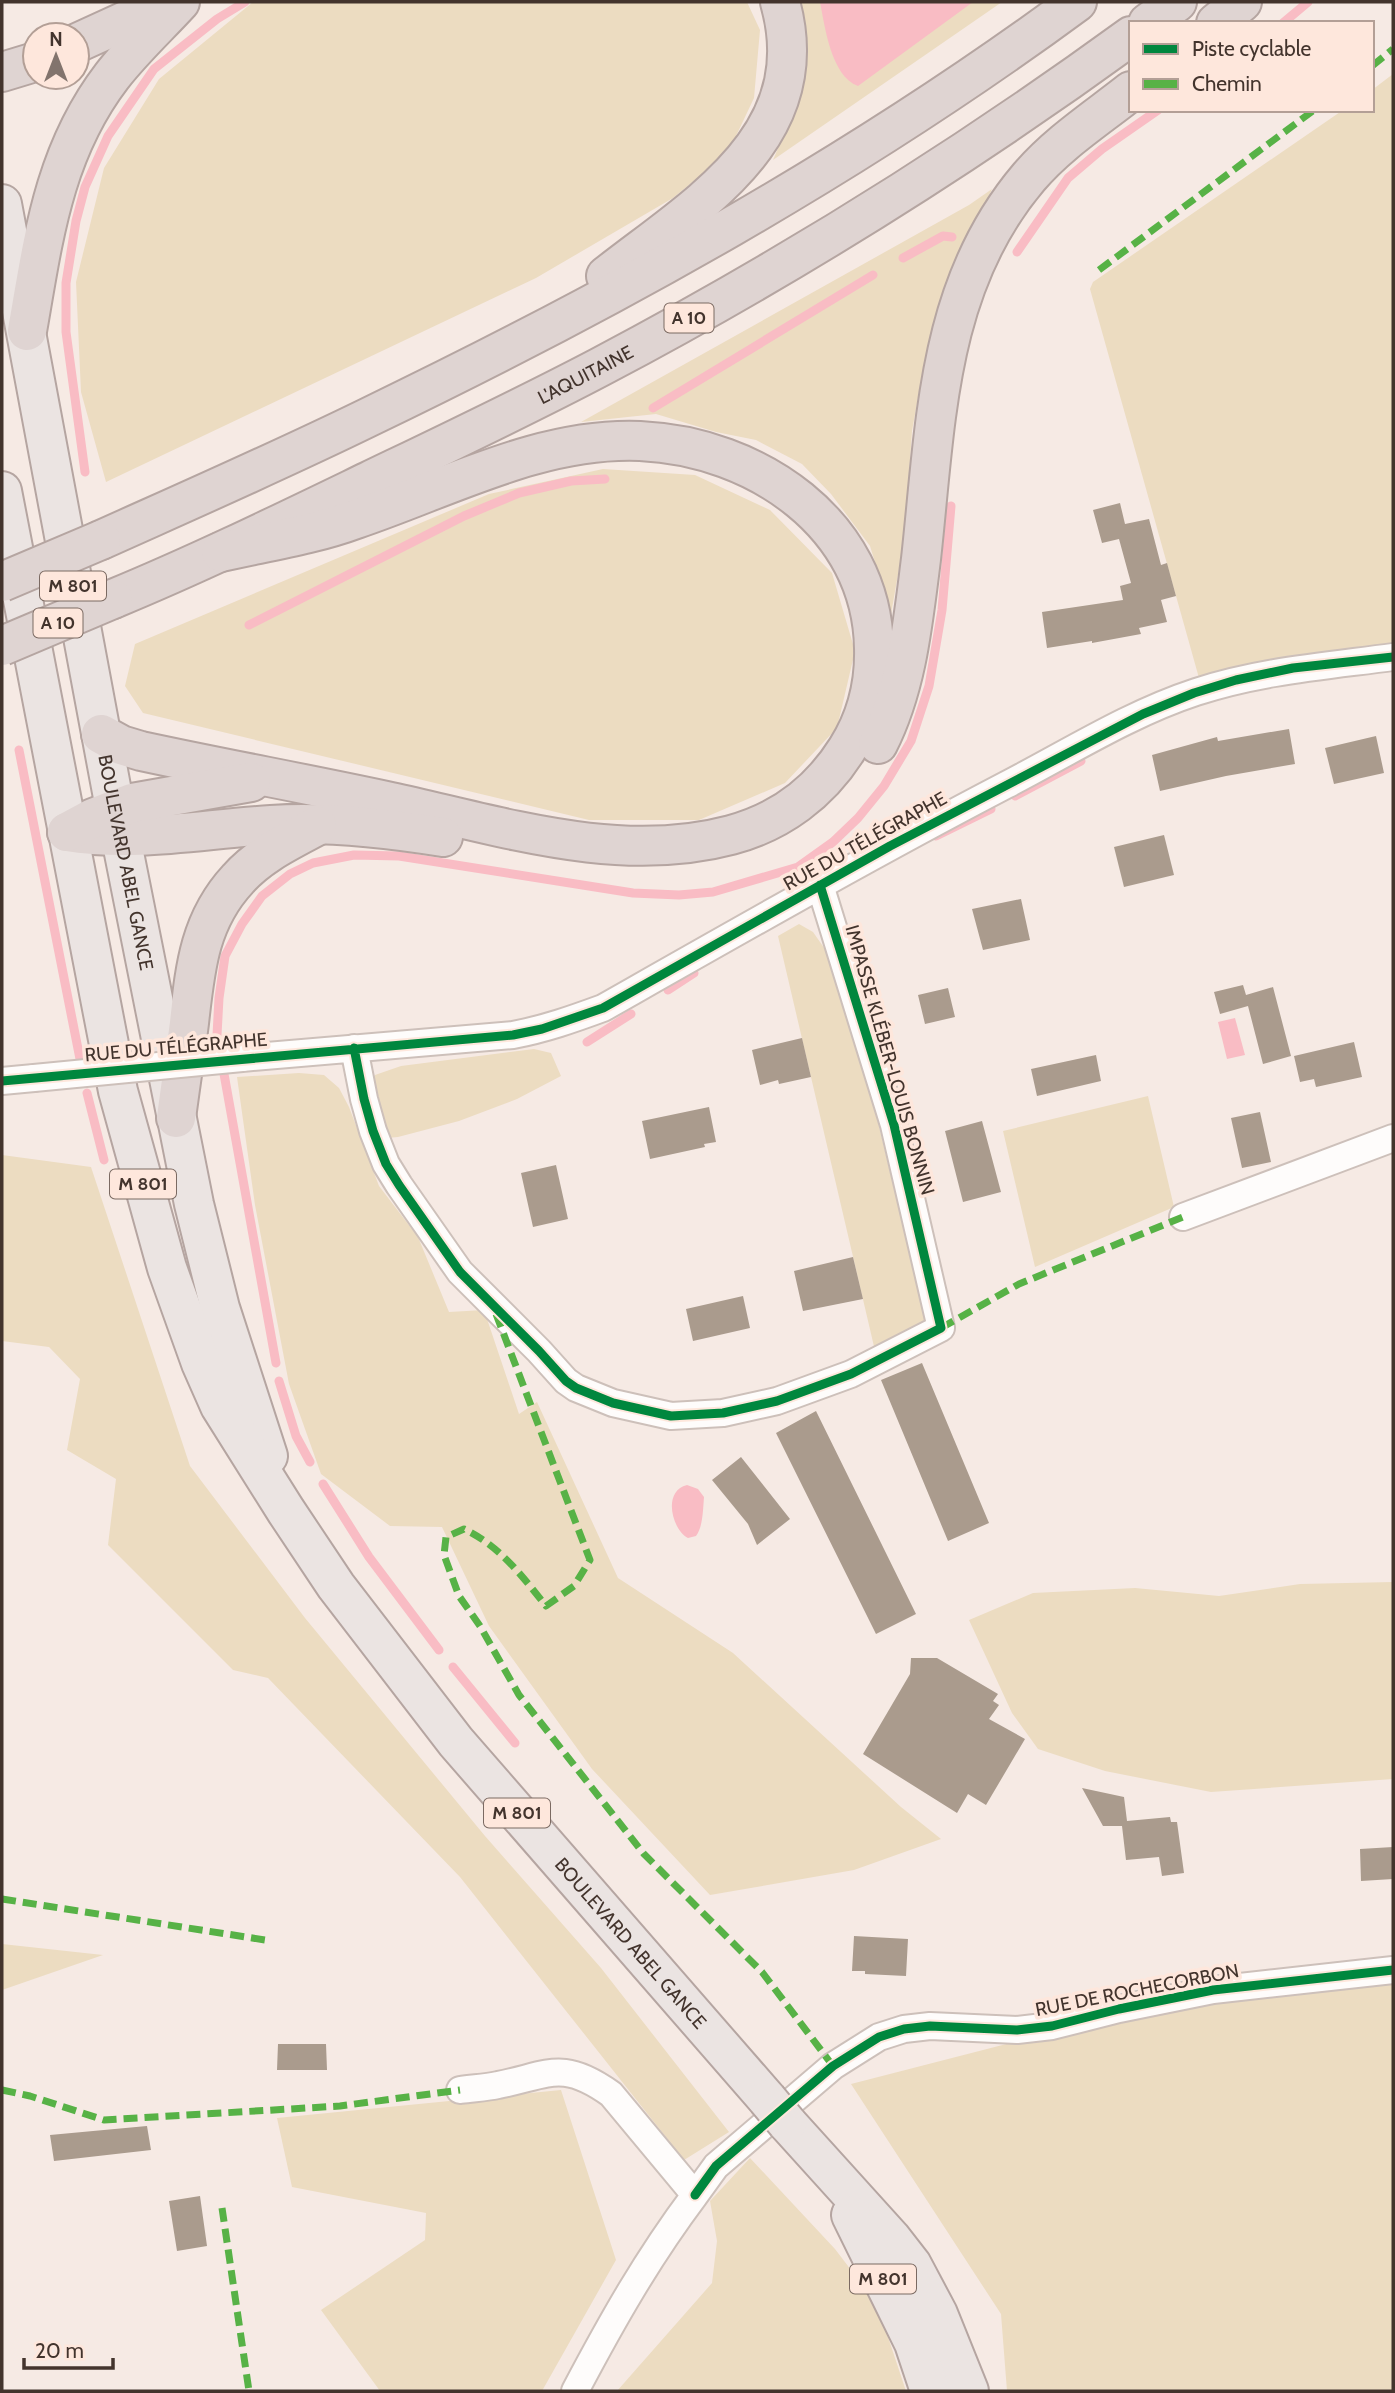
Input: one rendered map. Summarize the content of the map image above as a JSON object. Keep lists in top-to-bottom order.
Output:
{
  "streets": {
    "highway": ["A 10", "L'AQUITAINE"],
    "main road": ["M 801", "BOULEVARD ABEL GANCE"],
    "street": ["RUE DU TÉLÉGRAPHE", "IMPASSE KLÉBER-LOUIS BONNIN", "RUE DE ROCHECORBON"]
  },
  "crossings": [
    ["RUE DU TÉLÉGRAPHE", "IMPASSE KLÉBER-LOUIS BONNIN"]
  ],
  "legend": ["Piste cyclable", "Chemin"],
  "scale_bar": "20 m",
  "north": "top"
}
